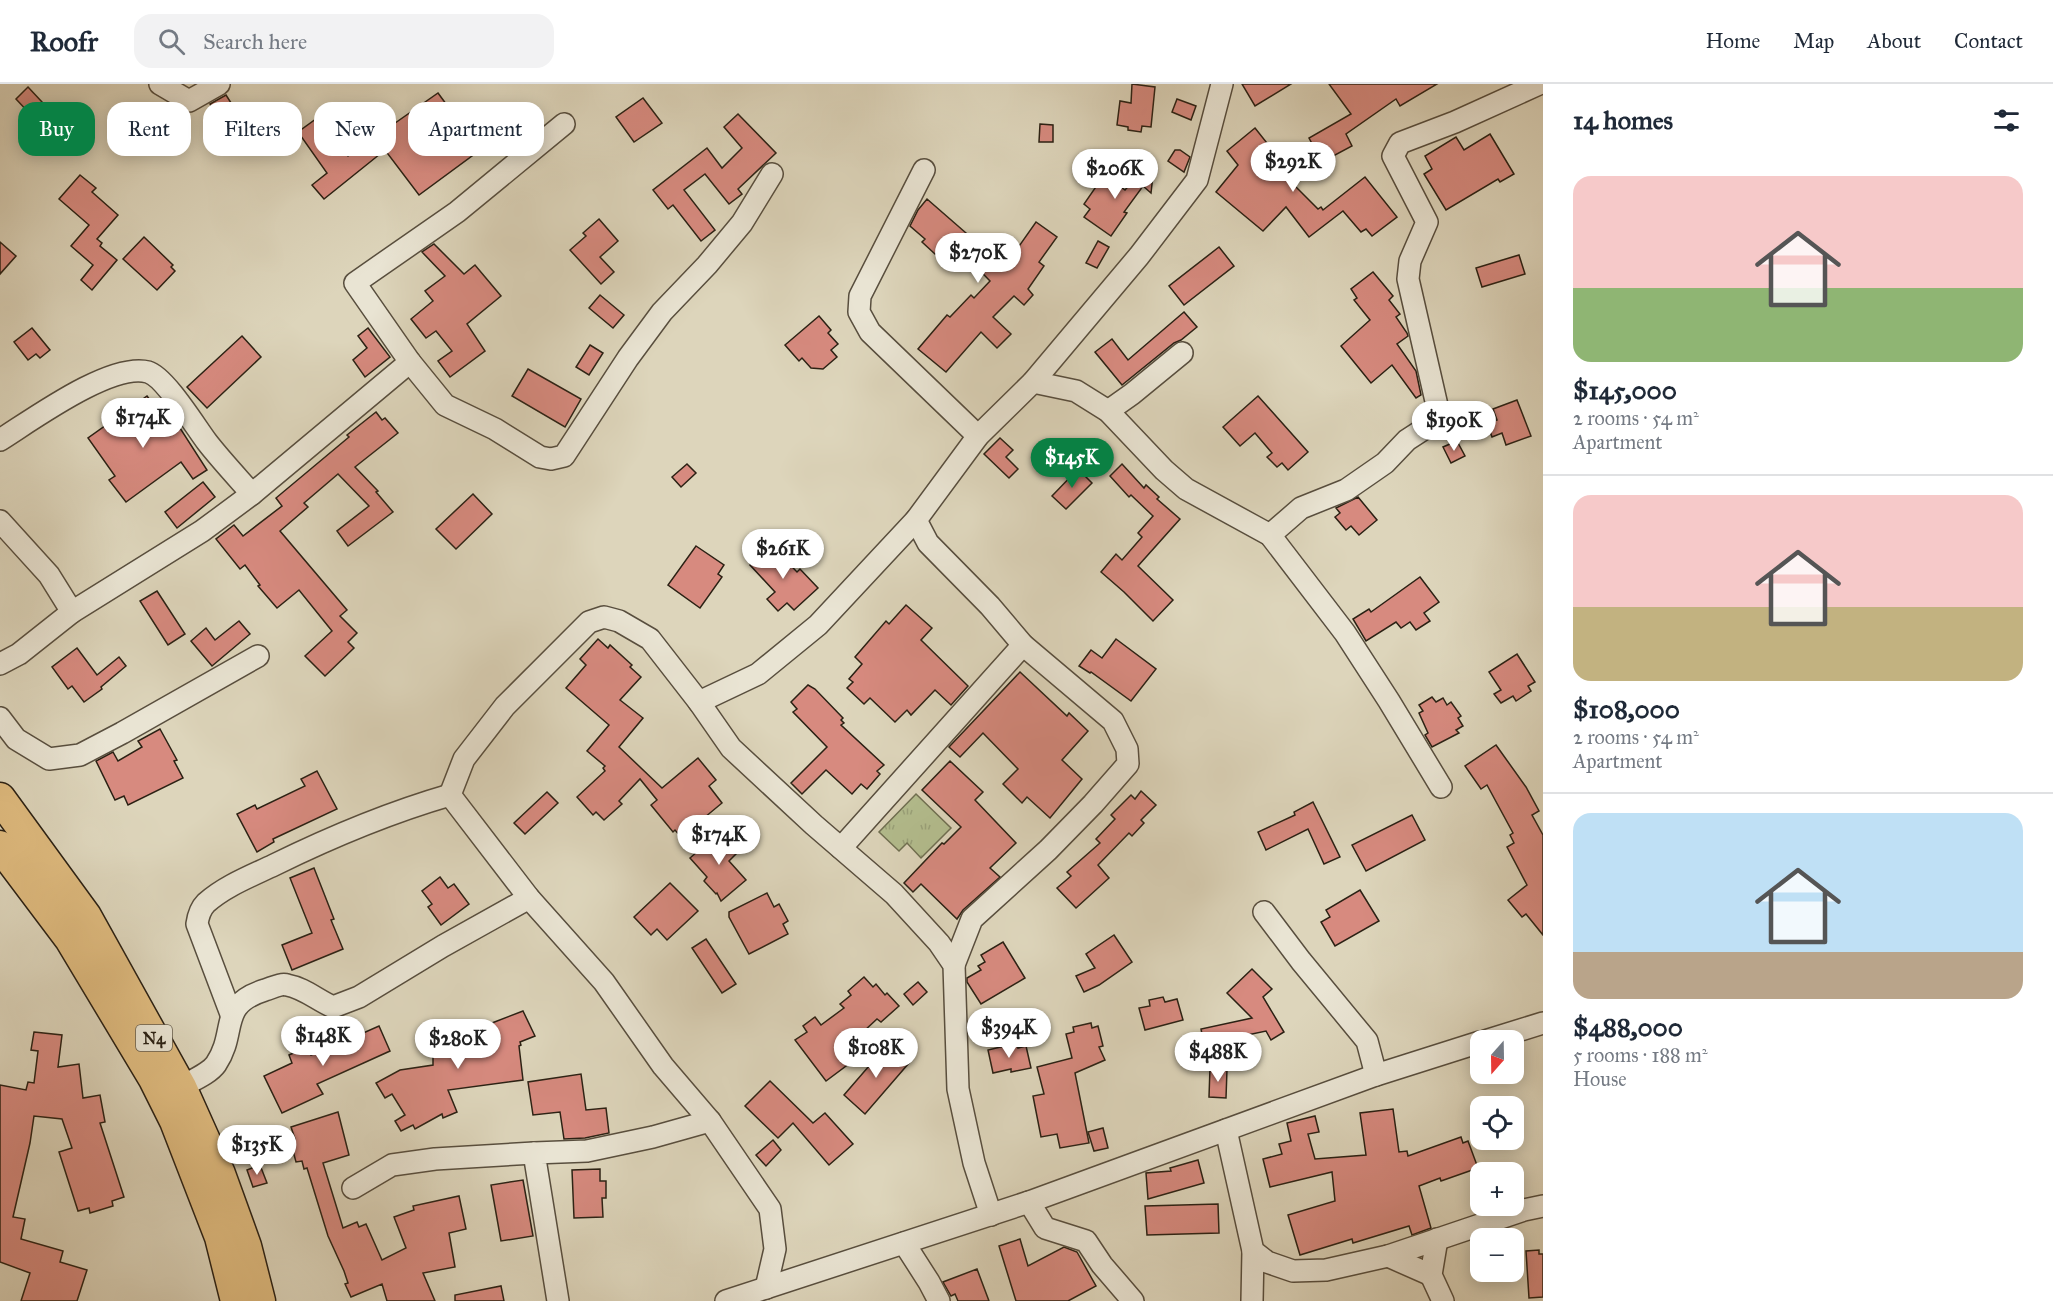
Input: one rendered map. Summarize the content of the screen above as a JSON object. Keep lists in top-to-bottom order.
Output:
{
  "streets": {
    "highway": ["N4"]
  },
  "north": "bottom",
  "page": {
    "header": "Roofr",
    "search": "Search here",
    "nav": [
      "Home",
      "Map",
      "About",
      "Contact"
    ],
    "heading": "14 homes",
    "chip": [
      "Buy",
      "Rent",
      "Filters",
      "New",
      "Apartment"
    ],
    "price": [
      "$292K",
      "$206K",
      "$270K",
      "$174K",
      "$190K",
      "$145K",
      "$261K",
      "$174K",
      "$394K",
      "$148K",
      "$280K",
      "$108K",
      "$488K",
      "$135K"
    ],
    "list": [
      {
        "name": "$145,000",
        "note": "2 rooms · 54 m² · Apartment"
      },
      {
        "name": "$108,000",
        "note": "2 rooms · 54 m² · Apartment"
      },
      {
        "name": "$488,000",
        "note": "5 rooms · 188 m² · House"
      }
    ],
    "map_buttons": ["+", "−"]
  }
}
